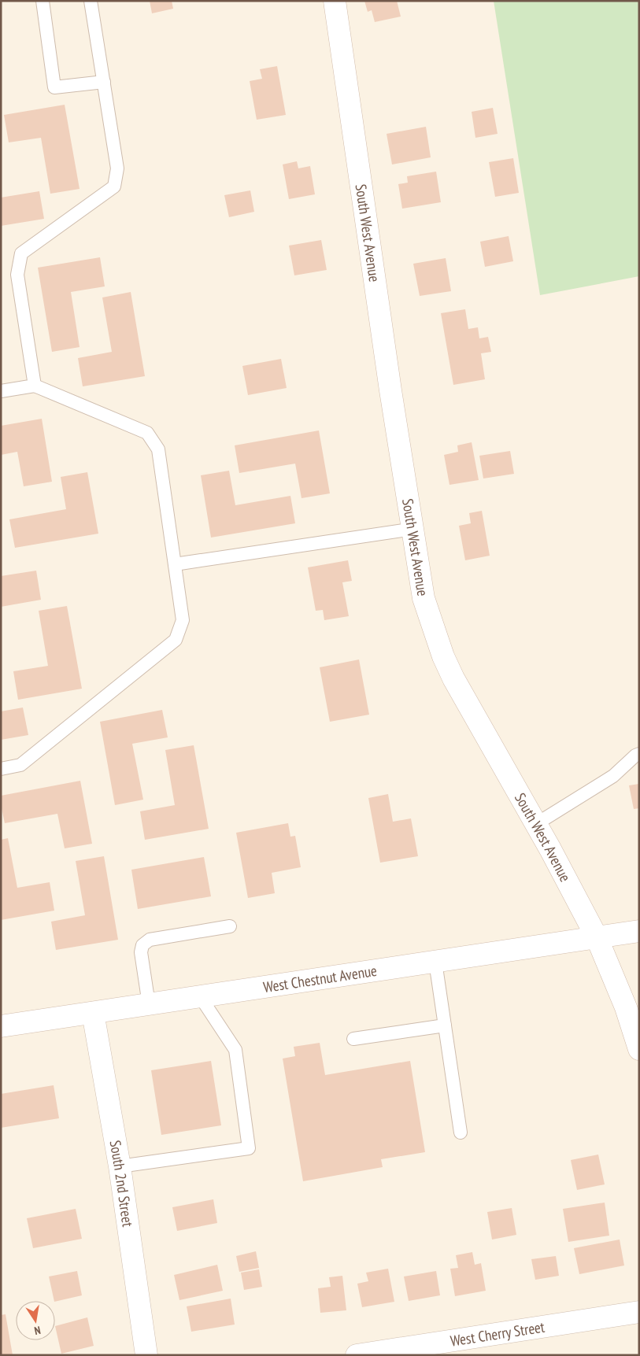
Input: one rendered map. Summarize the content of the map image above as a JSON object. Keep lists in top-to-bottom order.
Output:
{
  "streets": {
    "street": [
      "South West Avenue",
      "West Chestnut Avenue",
      "South 2nd Street",
      "West Cherry Street"
    ]
  },
  "crossings": [
    ["South West Avenue", "West Chestnut Avenue"],
    ["West Chestnut Avenue", "South 2nd Street"]
  ],
  "north": "bottom"
}
